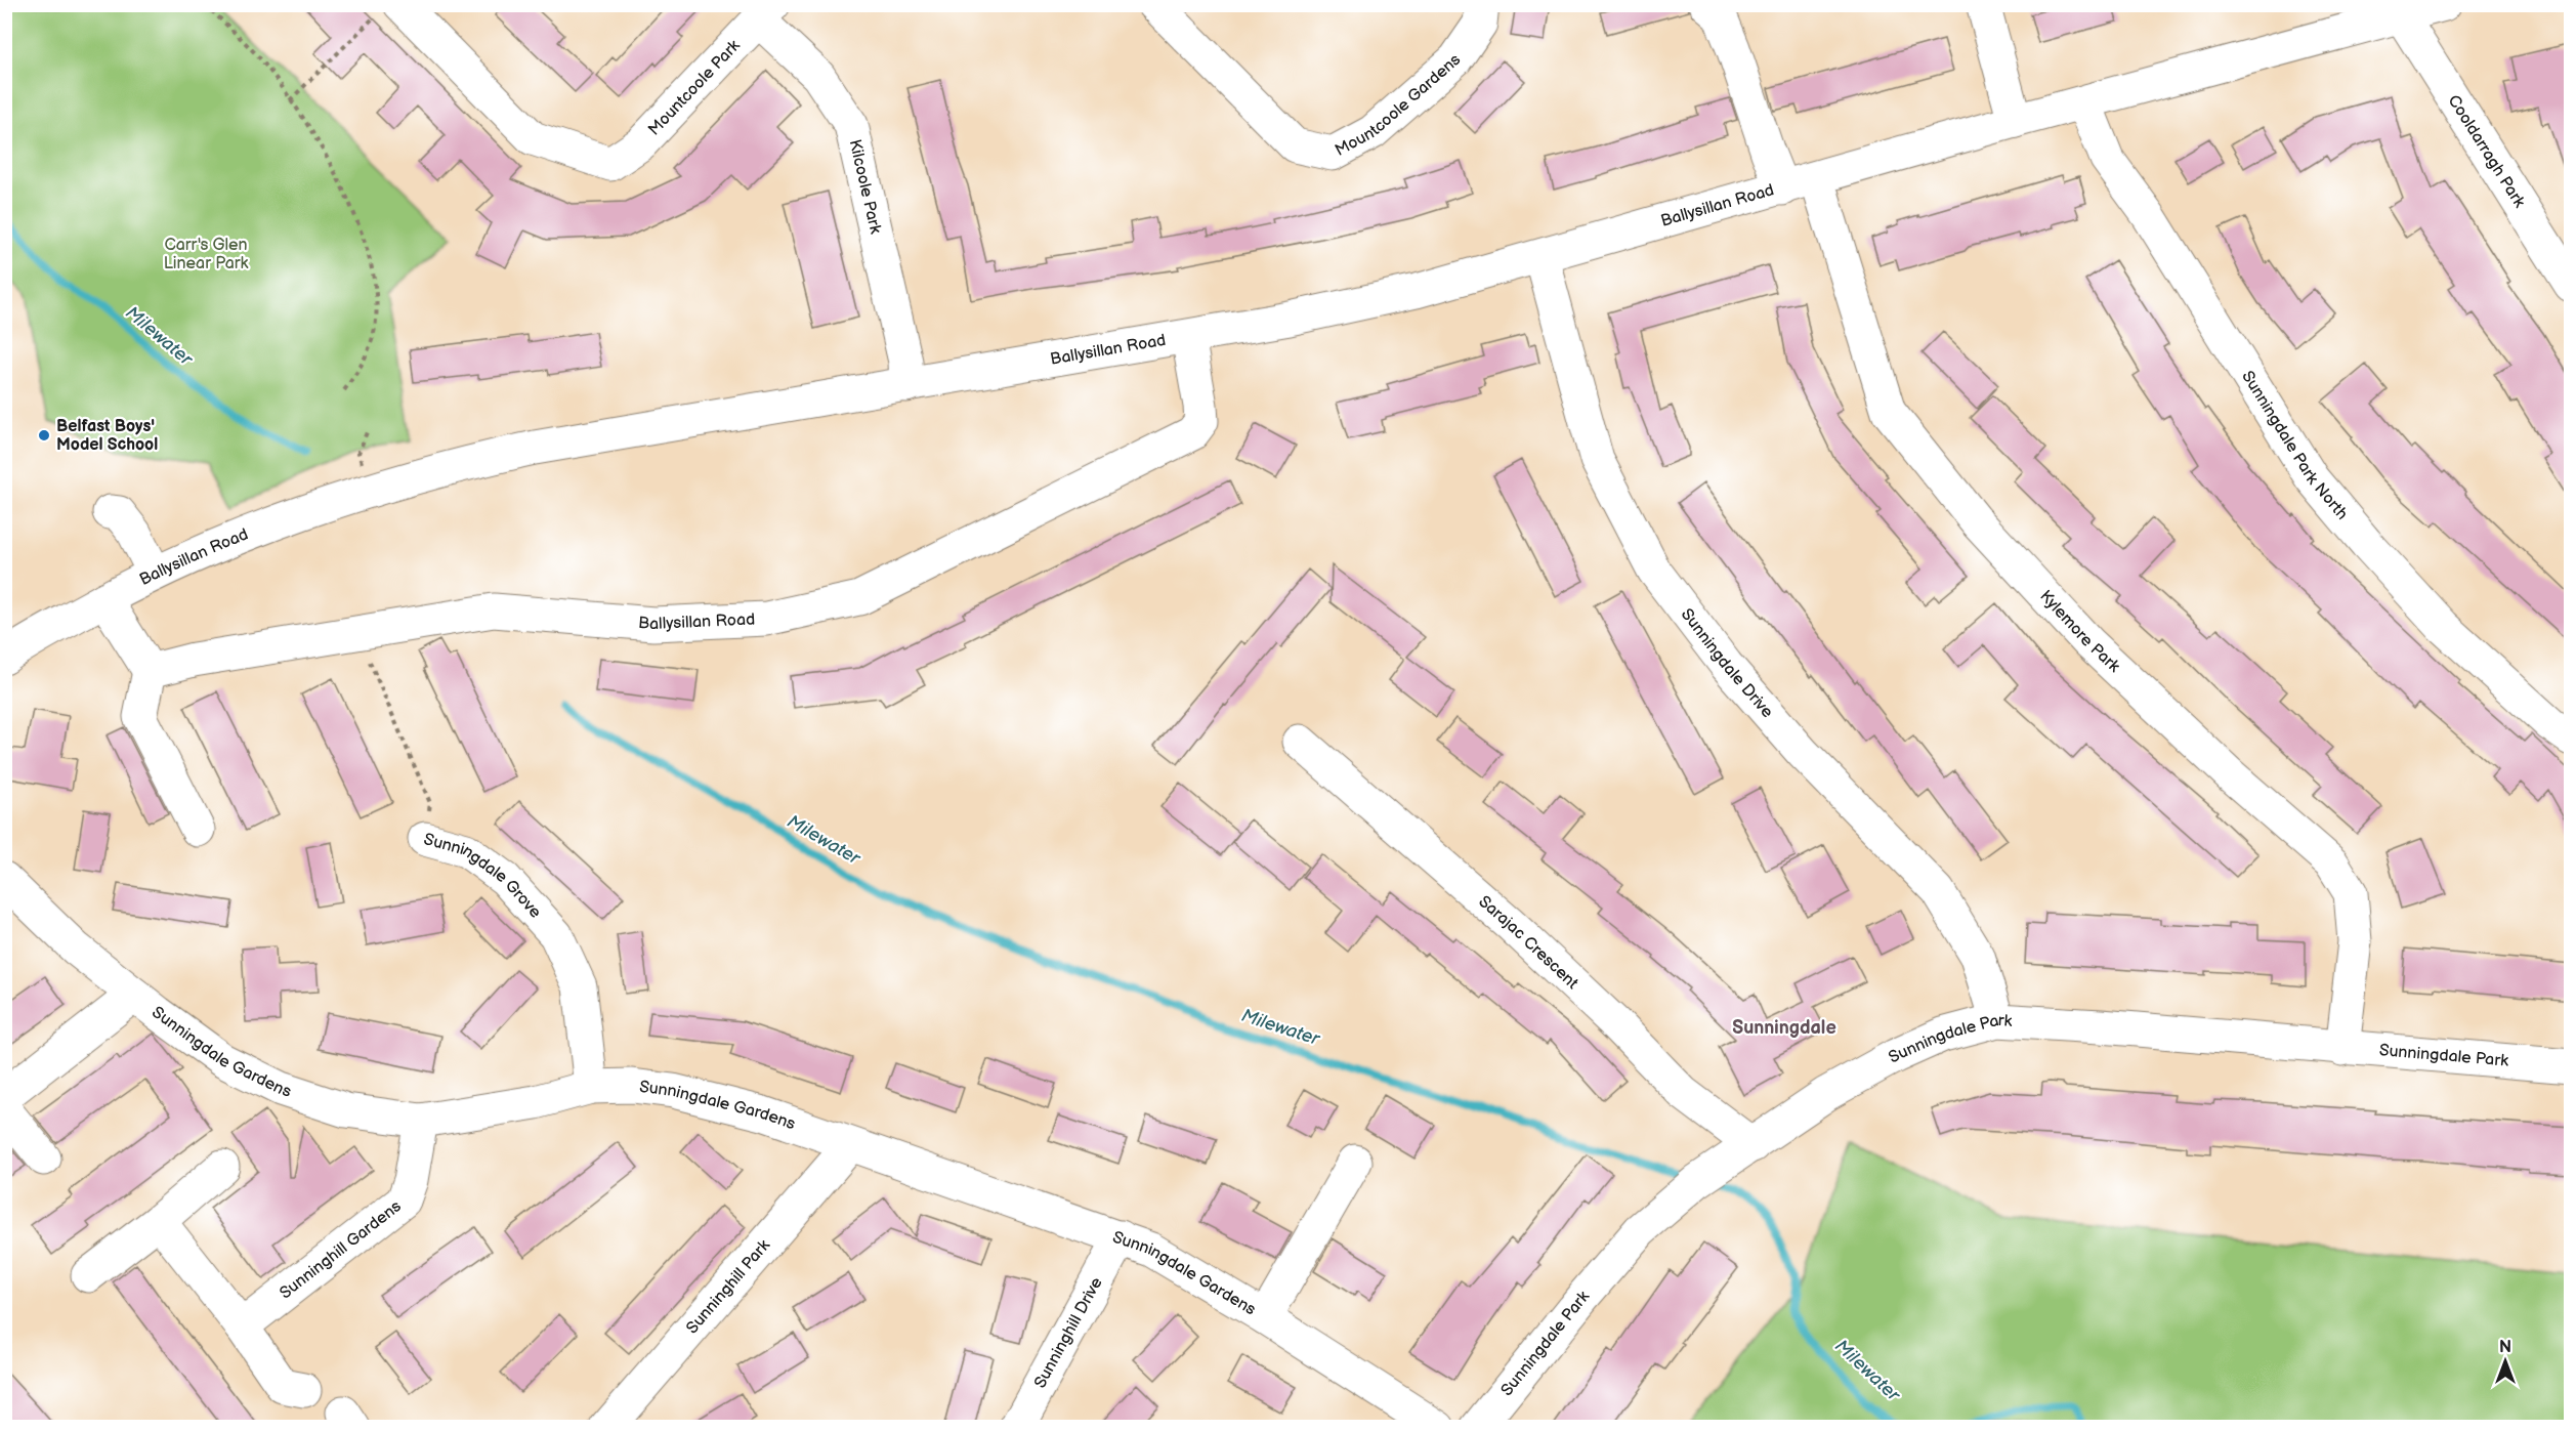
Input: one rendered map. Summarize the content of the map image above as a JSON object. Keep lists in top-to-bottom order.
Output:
{
  "streets": {
    "main road": [
      "Mountcoole Park",
      "Mountcoole Gardens",
      "Cooldarragh Park",
      "Kilcoole Park",
      "Ballysillan Road",
      "Sunningdale Park North",
      "Kylemore Park",
      "Sunningdale Drive",
      "Sunningdale Grove",
      "Sarajac Crescent",
      "Sunningdale Park",
      "Sunningdale Gardens",
      "Sunninghill Gardens",
      "Sunninghill Park",
      "Sunninghill Drive"
    ]
  },
  "crossings": [
    ["Mountcoole Park", "Kilcoole Park"],
    ["Cooldarragh Park", "Ballysillan Road"],
    ["Kilcoole Park", "Ballysillan Road"],
    ["Ballysillan Road", "Sunningdale Park North"],
    ["Ballysillan Road", "Kylemore Park"],
    ["Ballysillan Road", "Sunningdale Drive"],
    ["Ballysillan Road", "Sunningdale Grove"],
    ["Kylemore Park", "Sunningdale Park"],
    ["Sunningdale Drive", "Sunningdale Park"],
    ["Sunningdale Grove", "Sunningdale Gardens"],
    ["Sarajac Crescent", "Sunningdale Park"],
    ["Sunningdale Gardens", "Sunninghill Gardens"],
    ["Sunningdale Gardens", "Sunninghill Park"],
    ["Sunningdale Gardens", "Sunninghill Drive"]
  ],
  "districts": ["Sunningdale"],
  "water": ["Milewater"],
  "parks": ["Carr's Glen Linear Park"],
  "places": ["Belfast Boys' Model School"],
  "north": "top"
}
